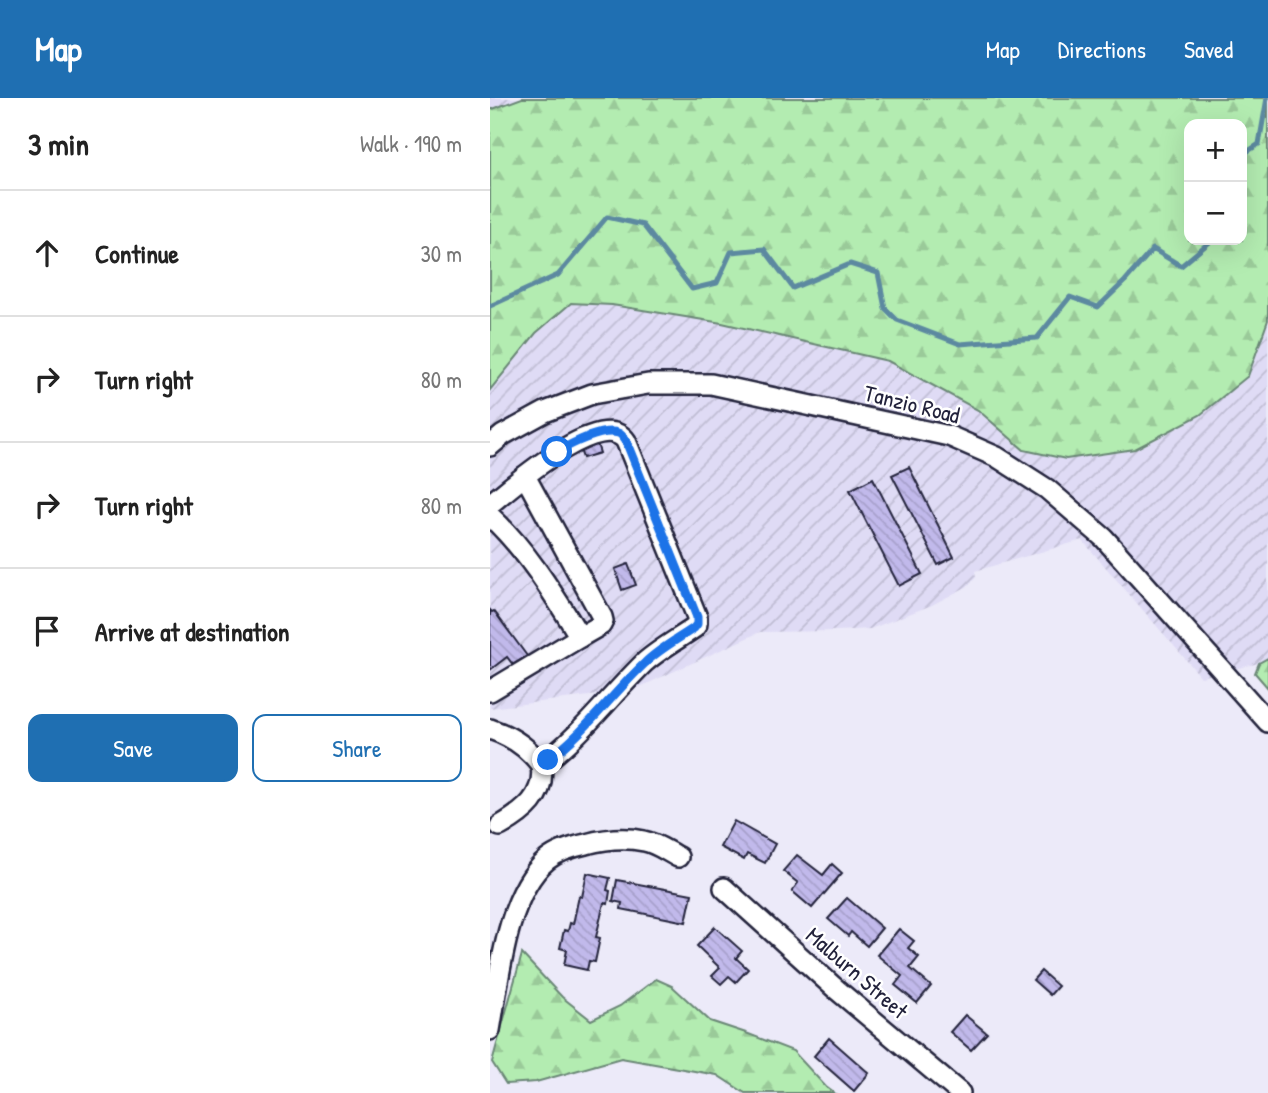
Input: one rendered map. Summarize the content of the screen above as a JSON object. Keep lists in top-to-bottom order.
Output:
{
  "streets": {
    "street": ["Tanzio Road", "Malburn Street"]
  },
  "page": {
    "header": "Map",
    "nav": ["Map", "Directions", "Saved"],
    "heading": ["3 min", "Walk · 190 m"],
    "map_buttons": ["+", "−"],
    "list": [
      ["Continue", "30 m"],
      ["Turn right", "80 m"],
      ["Turn right", "80 m"],
      "Arrive at destination"
    ],
    "buttons": ["Save", "Share"]
  }
}
